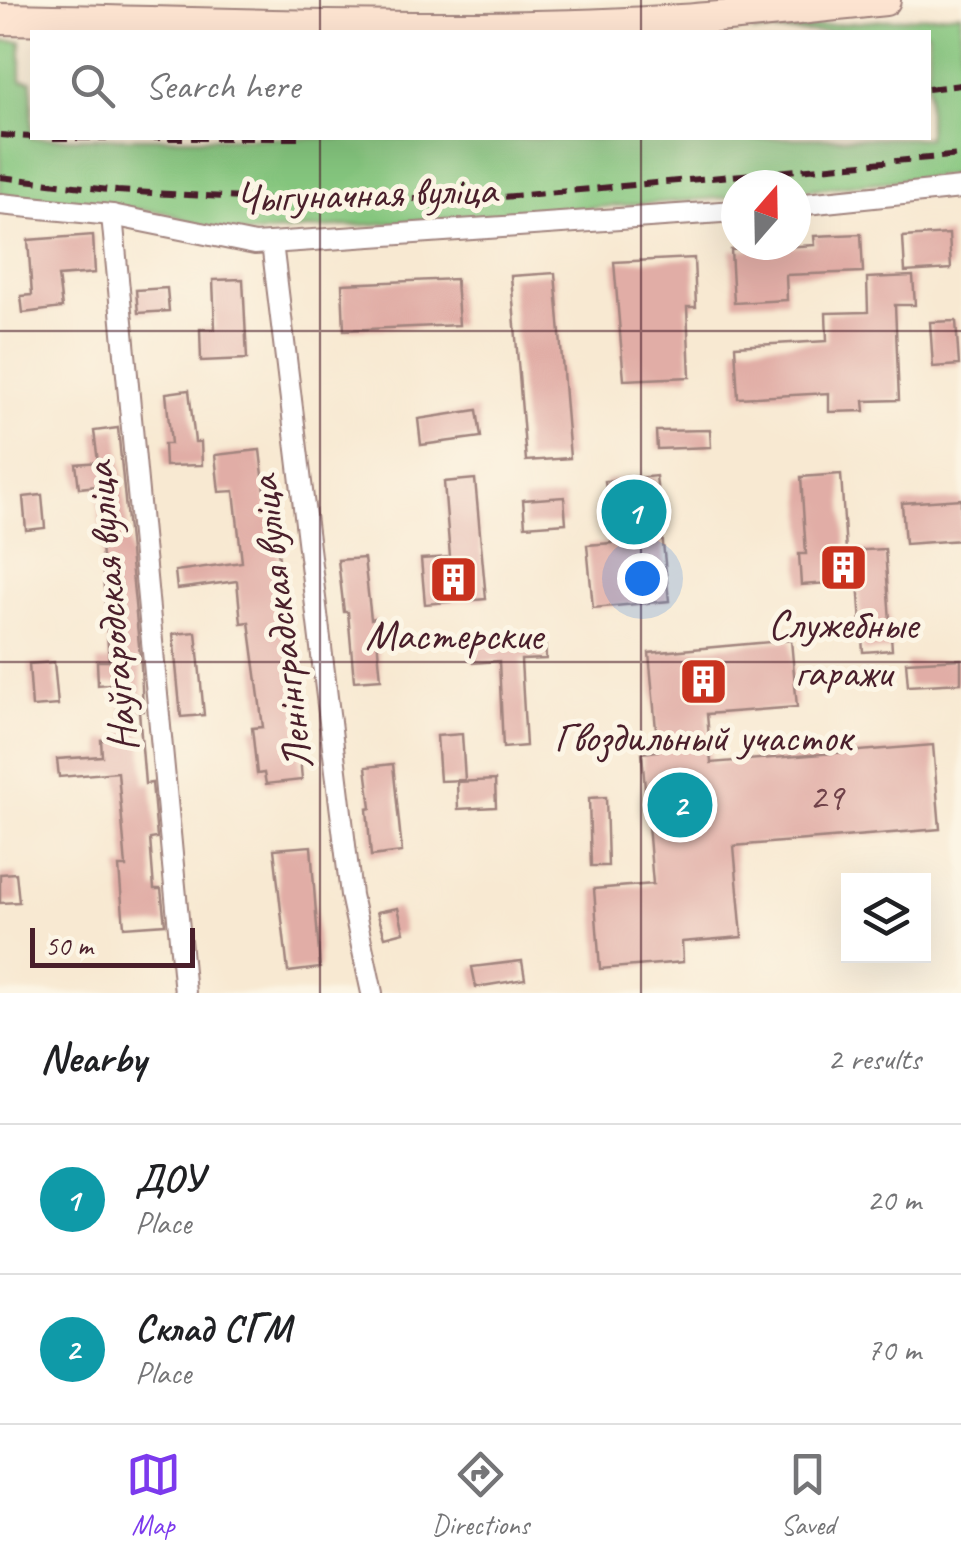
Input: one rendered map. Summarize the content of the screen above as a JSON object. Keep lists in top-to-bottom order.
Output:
{
  "streets": {
    "street": ["Чыгуначная вуліца", "Наўгародская вуліца", "Ленінградская вуліца"]
  },
  "crossings": [
    ["Чыгуначная вуліца", "Наўгародская вуліца"],
    ["Чыгуначная вуліца", "Ленінградская вуліца"]
  ],
  "places": {
    "building": ["Служебные гаражи", "Мастерские", "Гвоздильный участок"]
  },
  "house_numbers": ["29"],
  "scale_bar": "50 m",
  "north": "top",
  "page": {
    "search": "Search here",
    "pins": ["1", "2"],
    "scale": "50 m",
    "heading": ["Nearby", "2 results"],
    "list": [
      {
        "mark": "1",
        "name": "ДОУ",
        "note": "Place",
        "value": "20 m"
      },
      {
        "mark": "2",
        "name": "Склад СГМ",
        "note": "Place",
        "value": "70 m"
      }
    ],
    "nav": ["Map", "Directions", "Saved"]
  }
}
